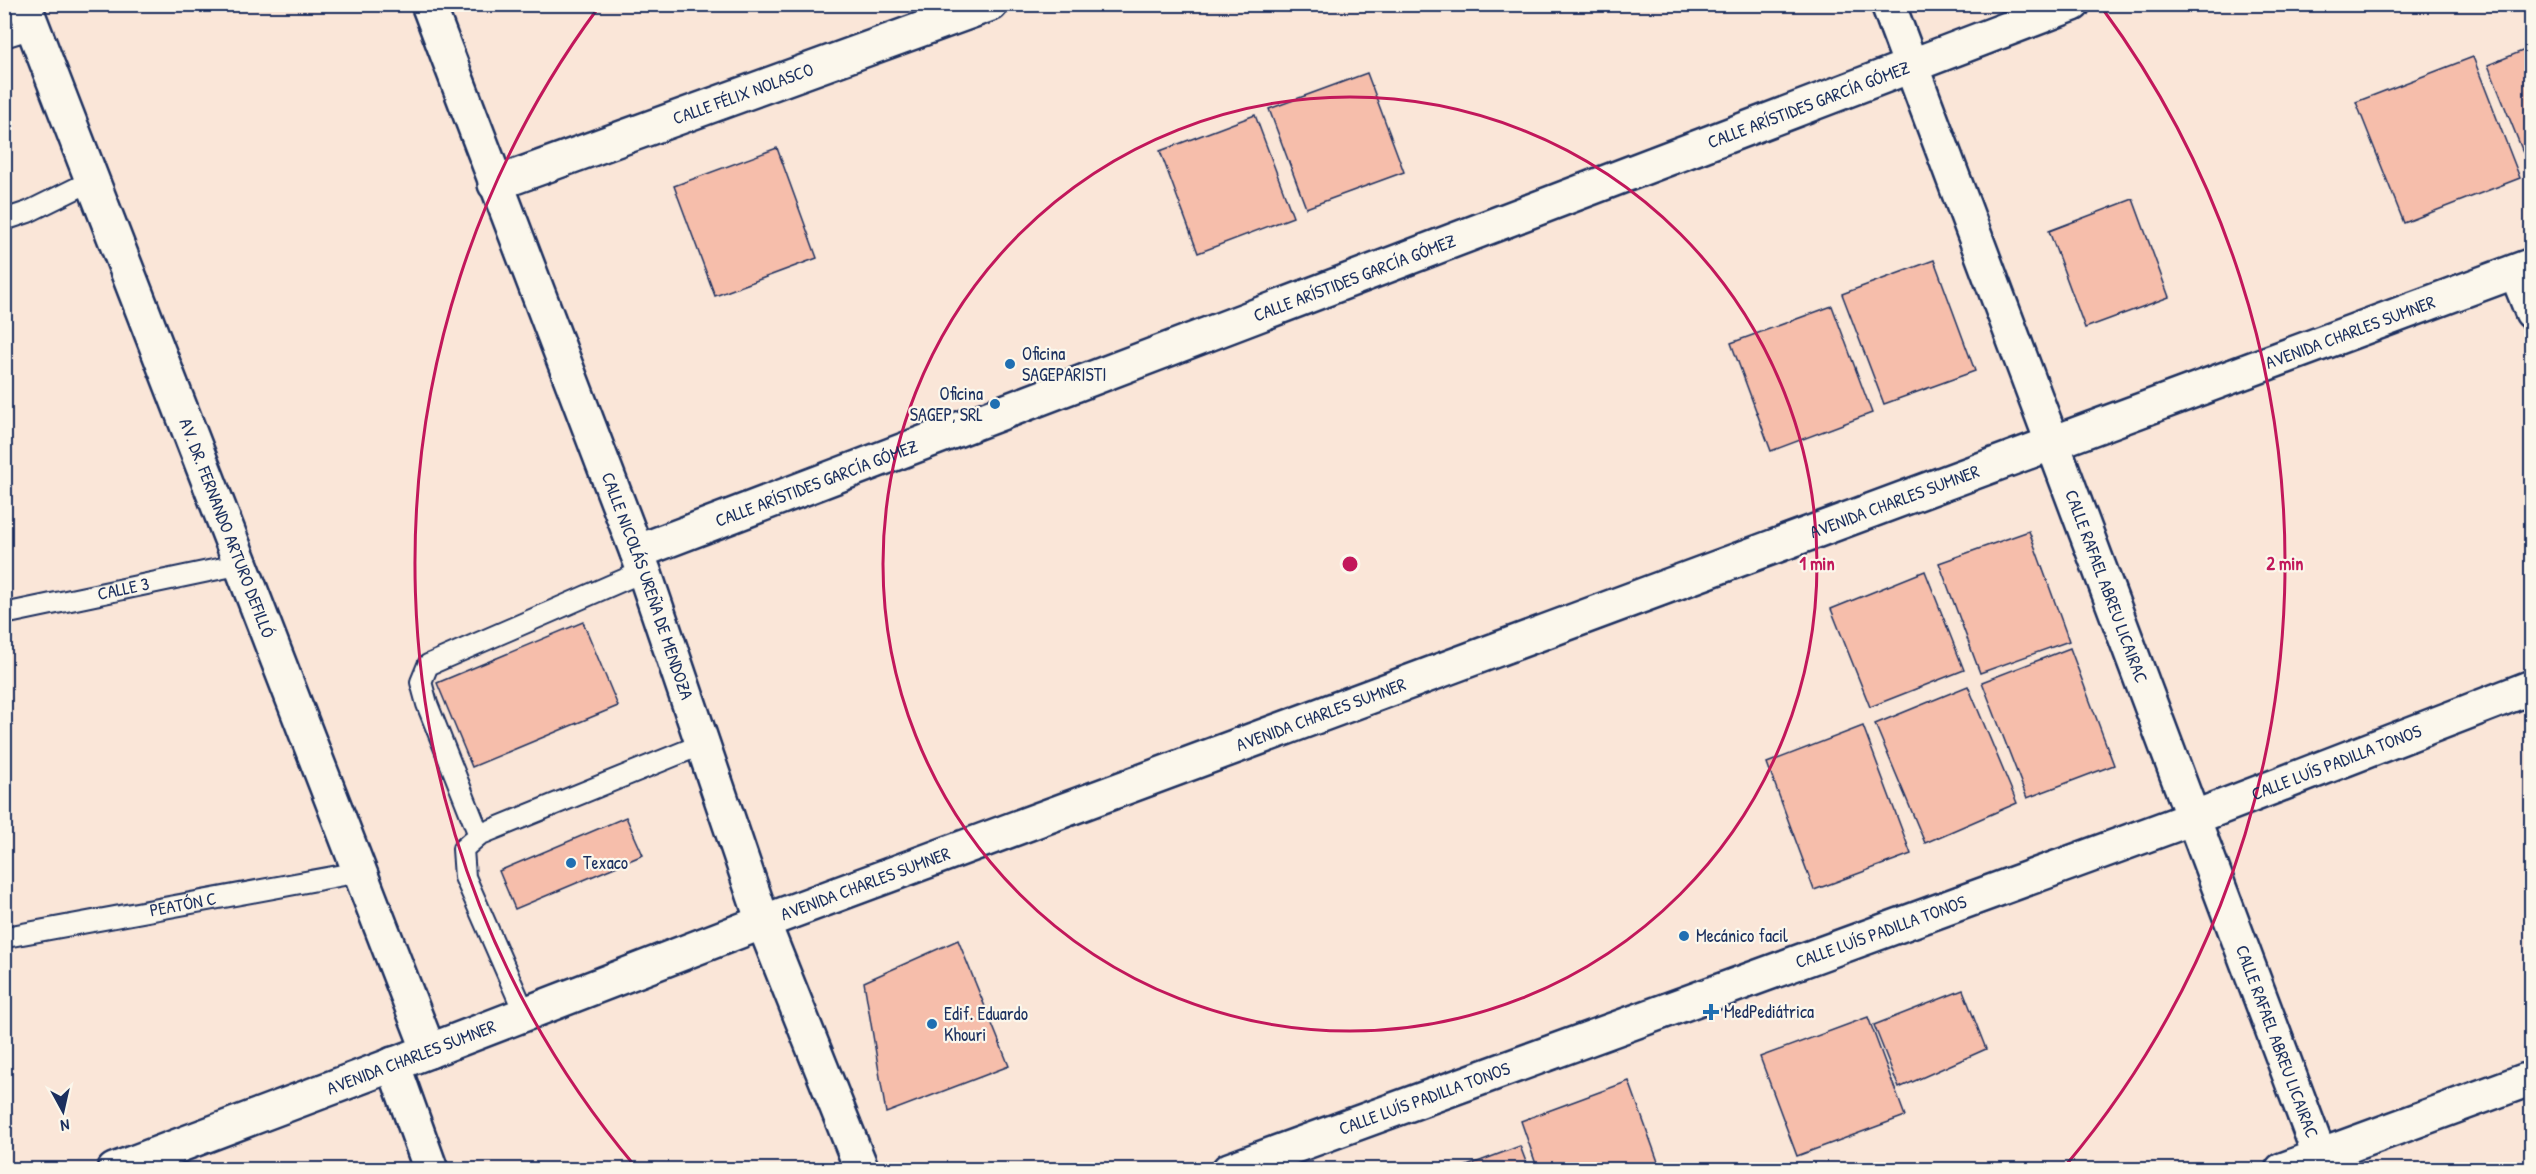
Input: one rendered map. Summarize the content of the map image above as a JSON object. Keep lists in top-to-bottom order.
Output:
{
  "streets": {
    "street": [
      "CALLE FÉLIX NOLASCO",
      "CALLE ARÍSTIDES GARCÍA GÓMEZ",
      "AVENIDA CHARLES SUMNER",
      "AV. DR. FERNANDO ARTURO DEFILLÓ",
      "CALLE NICOLÁS UREÑA DE MENDOZA",
      "CALLE RAFAEL ABREU LICAIRAC",
      "CALLE LUÍS PADILLA TONOS"
    ],
    "lane": ["CALLE 3", "PEATÓN C"]
  },
  "crossings": [
    ["CALLE FÉLIX NOLASCO", "CALLE NICOLÁS UREÑA DE MENDOZA"],
    ["CALLE ARÍSTIDES GARCÍA GÓMEZ", "CALLE NICOLÁS UREÑA DE MENDOZA"],
    ["CALLE ARÍSTIDES GARCÍA GÓMEZ", "CALLE RAFAEL ABREU LICAIRAC"],
    ["AVENIDA CHARLES SUMNER", "AV. DR. FERNANDO ARTURO DEFILLÓ"],
    ["AVENIDA CHARLES SUMNER", "CALLE NICOLÁS UREÑA DE MENDOZA"],
    ["AVENIDA CHARLES SUMNER", "CALLE RAFAEL ABREU LICAIRAC"],
    ["AV. DR. FERNANDO ARTURO DEFILLÓ", "CALLE 3"],
    ["AV. DR. FERNANDO ARTURO DEFILLÓ", "PEATÓN C"],
    ["CALLE RAFAEL ABREU LICAIRAC", "CALLE LUÍS PADILLA TONOS"]
  ],
  "places": {
    "other": [
      "Oficina SAGEPARISTI",
      "Oficina SAGEP, SRL",
      "Texaco",
      "Mecánico facil",
      "Edif. Eduardo Khouri"
    ],
    "health": ["MedPediátrica"]
  },
  "north": "bottom",
  "rings": ["1 min", "2 min"]
}
